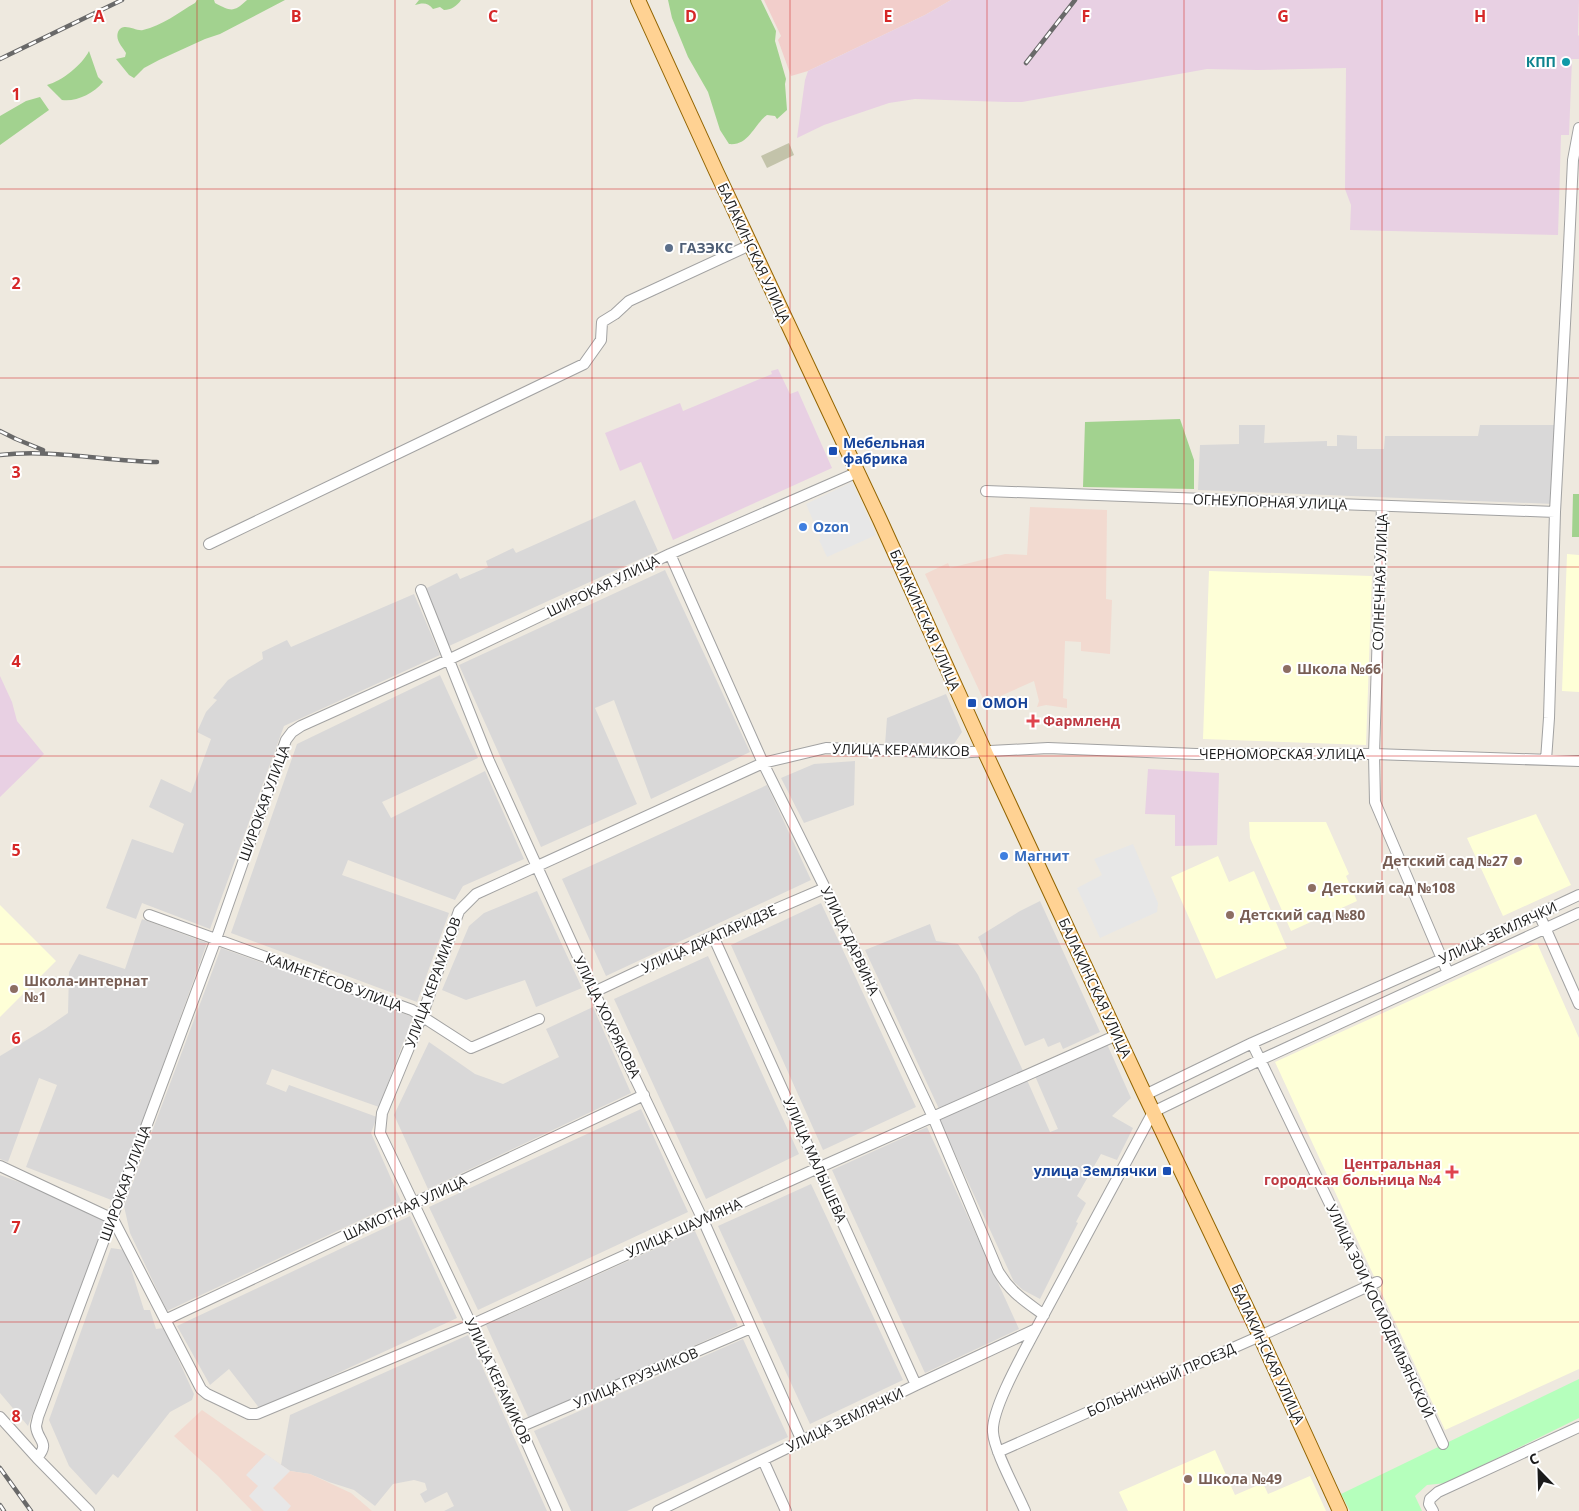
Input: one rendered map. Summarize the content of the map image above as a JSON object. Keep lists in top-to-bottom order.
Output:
{
  "streets": {
    "main road": ["БАЛАКИНСКАЯ УЛИЦА"],
    "street": [
      "ОГНЕУПОРНАЯ УЛИЦА",
      "СОЛНЕЧНАЯ УЛИЦА",
      "ШИРОКАЯ УЛИЦА",
      "УЛИЦА КЕРАМИКОВ",
      "ЧЕРНОМОРСКАЯ УЛИЦА",
      "УЛИЦА ЗЕМЛЯЧКИ",
      "УЛИЦА ДЖАПАРИДЗЕ",
      "УЛИЦА ДАРВИНА",
      "КАМНЕТЁСОВ УЛИЦА",
      "УЛИЦА ХОХРЯКОВА",
      "УЛИЦА МАЛЫШЕВА",
      "ШАМОТНАЯ УЛИЦА",
      "УЛИЦА ШАУМЯНА",
      "УЛИЦА ЗОИ КОСМОДЕМЬЯНСКОЙ",
      "УЛИЦА ГРУЗЧИКОВ",
      "БОЛЬНИЧНЫЙ ПРОЕЗД"
    ]
  },
  "crossings": [
    ["БАЛАКИНСКАЯ УЛИЦА", "ШИРОКАЯ УЛИЦА"],
    ["БАЛАКИНСКАЯ УЛИЦА", "УЛИЦА КЕРАМИКОВ"],
    ["БАЛАКИНСКАЯ УЛИЦА", "ЧЕРНОМОРСКАЯ УЛИЦА"],
    ["БАЛАКИНСКАЯ УЛИЦА", "УЛИЦА ЗЕМЛЯЧКИ"],
    ["БАЛАКИНСКАЯ УЛИЦА", "УЛИЦА ШАУМЯНА"],
    ["БАЛАКИНСКАЯ УЛИЦА", "БОЛЬНИЧНЫЙ ПРОЕЗД"],
    ["ОГНЕУПОРНАЯ УЛИЦА", "СОЛНЕЧНАЯ УЛИЦА"],
    ["СОЛНЕЧНАЯ УЛИЦА", "ЧЕРНОМОРСКАЯ УЛИЦА"],
    ["СОЛНЕЧНАЯ УЛИЦА", "УЛИЦА ЗЕМЛЯЧКИ"],
    ["ШИРОКАЯ УЛИЦА", "УЛИЦА ДАРВИНА"],
    ["ШИРОКАЯ УЛИЦА", "КАМНЕТЁСОВ УЛИЦА"],
    ["ШИРОКАЯ УЛИЦА", "УЛИЦА ХОХРЯКОВА"],
    ["УЛИЦА КЕРАМИКОВ", "ЧЕРНОМОРСКАЯ УЛИЦА"],
    ["УЛИЦА КЕРАМИКОВ", "УЛИЦА ДАРВИНА"],
    ["УЛИЦА КЕРАМИКОВ", "КАМНЕТЁСОВ УЛИЦА"],
    ["УЛИЦА КЕРАМИКОВ", "УЛИЦА ХОХРЯКОВА"],
    ["УЛИЦА КЕРАМИКОВ", "ШАМОТНАЯ УЛИЦА"],
    ["УЛИЦА КЕРАМИКОВ", "УЛИЦА ШАУМЯНА"],
    ["УЛИЦА КЕРАМИКОВ", "УЛИЦА ГРУЗЧИКОВ"],
    ["УЛИЦА ЗЕМЛЯЧКИ", "УЛИЦА ХОХРЯКОВА"],
    ["УЛИЦА ЗЕМЛЯЧКИ", "УЛИЦА МАЛЫШЕВА"],
    ["УЛИЦА ЗЕМЛЯЧКИ", "УЛИЦА ЗОИ КОСМОДЕМЬЯНСКОЙ"],
    ["УЛИЦА ДЖАПАРИДЗЕ", "УЛИЦА ДАРВИНА"],
    ["УЛИЦА ДЖАПАРИДЗЕ", "УЛИЦА ХОХРЯКОВА"],
    ["УЛИЦА ДЖАПАРИДЗЕ", "УЛИЦА МАЛЫШЕВА"],
    ["УЛИЦА ДАРВИНА", "УЛИЦА ШАУМЯНА"],
    ["УЛИЦА ХОХРЯКОВА", "ШАМОТНАЯ УЛИЦА"],
    ["УЛИЦА ХОХРЯКОВА", "УЛИЦА ШАУМЯНА"],
    ["УЛИЦА ХОХРЯКОВА", "УЛИЦА ГРУЗЧИКОВ"],
    ["УЛИЦА МАЛЫШЕВА", "УЛИЦА ШАУМЯНА"],
    ["ШАМОТНАЯ УЛИЦА", "УЛИЦА ШАУМЯНА"],
    ["УЛИЦА ЗОИ КОСМОДЕМЬЯНСКОЙ", "БОЛЬНИЧНЫЙ ПРОЕЗД"]
  ],
  "places": {
    "other": [
      "КПП",
      "ГАЗЭКС",
      "Ozon",
      "Школа №66",
      "Магнит",
      "Детский сад №27",
      "Детский сад №108",
      "Детский сад №80",
      "Школа-интернат №1",
      "Школа №49"
    ],
    "transit": ["Мебельная фабрика", "ОМОН", "улица Землячки"],
    "health": ["Фармленд", "Центральная городская больница №4"]
  },
  "north": "top left",
  "grid": {
    "columns": [
      "A",
      "B",
      "C",
      "D",
      "E",
      "F",
      "G",
      "H"
    ],
    "rows": [
      "1",
      "2",
      "3",
      "4",
      "5",
      "6",
      "7",
      "8"
    ]
  }
}
